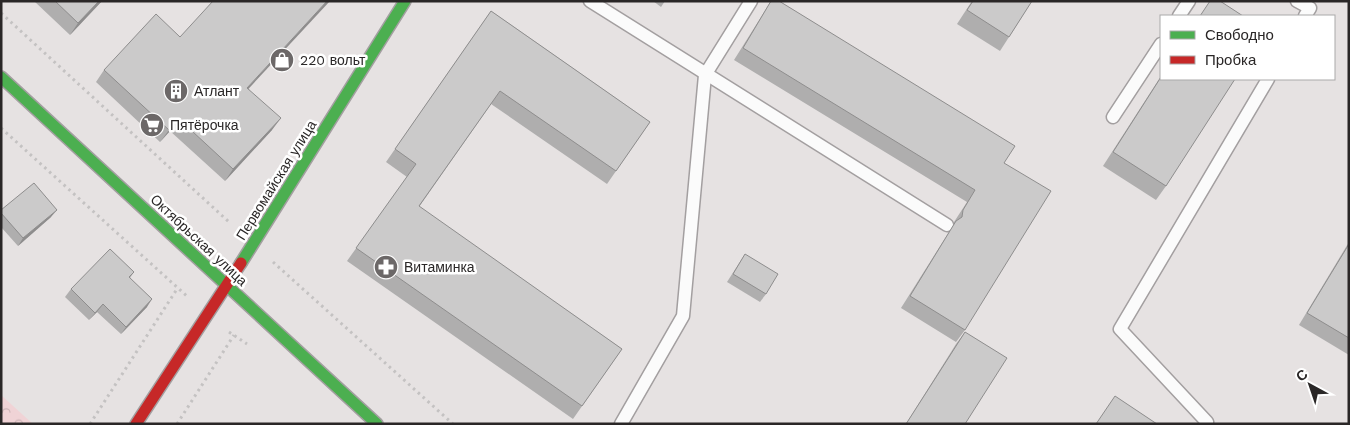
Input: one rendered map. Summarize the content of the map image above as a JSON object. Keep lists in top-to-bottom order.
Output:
{
  "streets": {
    "street": ["Первомайская улица", "Октябрьская улица"]
  },
  "crossings": [
    ["Первомайская улица", "Октябрьская улица"]
  ],
  "places": {
    "shop": ["220 вольт"],
    "building": ["Атлант"],
    "supermarket": ["Пятёрочка"],
    "pharmacy": ["Витаминка"]
  },
  "legend": ["Свободно", "Пробка"],
  "north": "top left"
}
